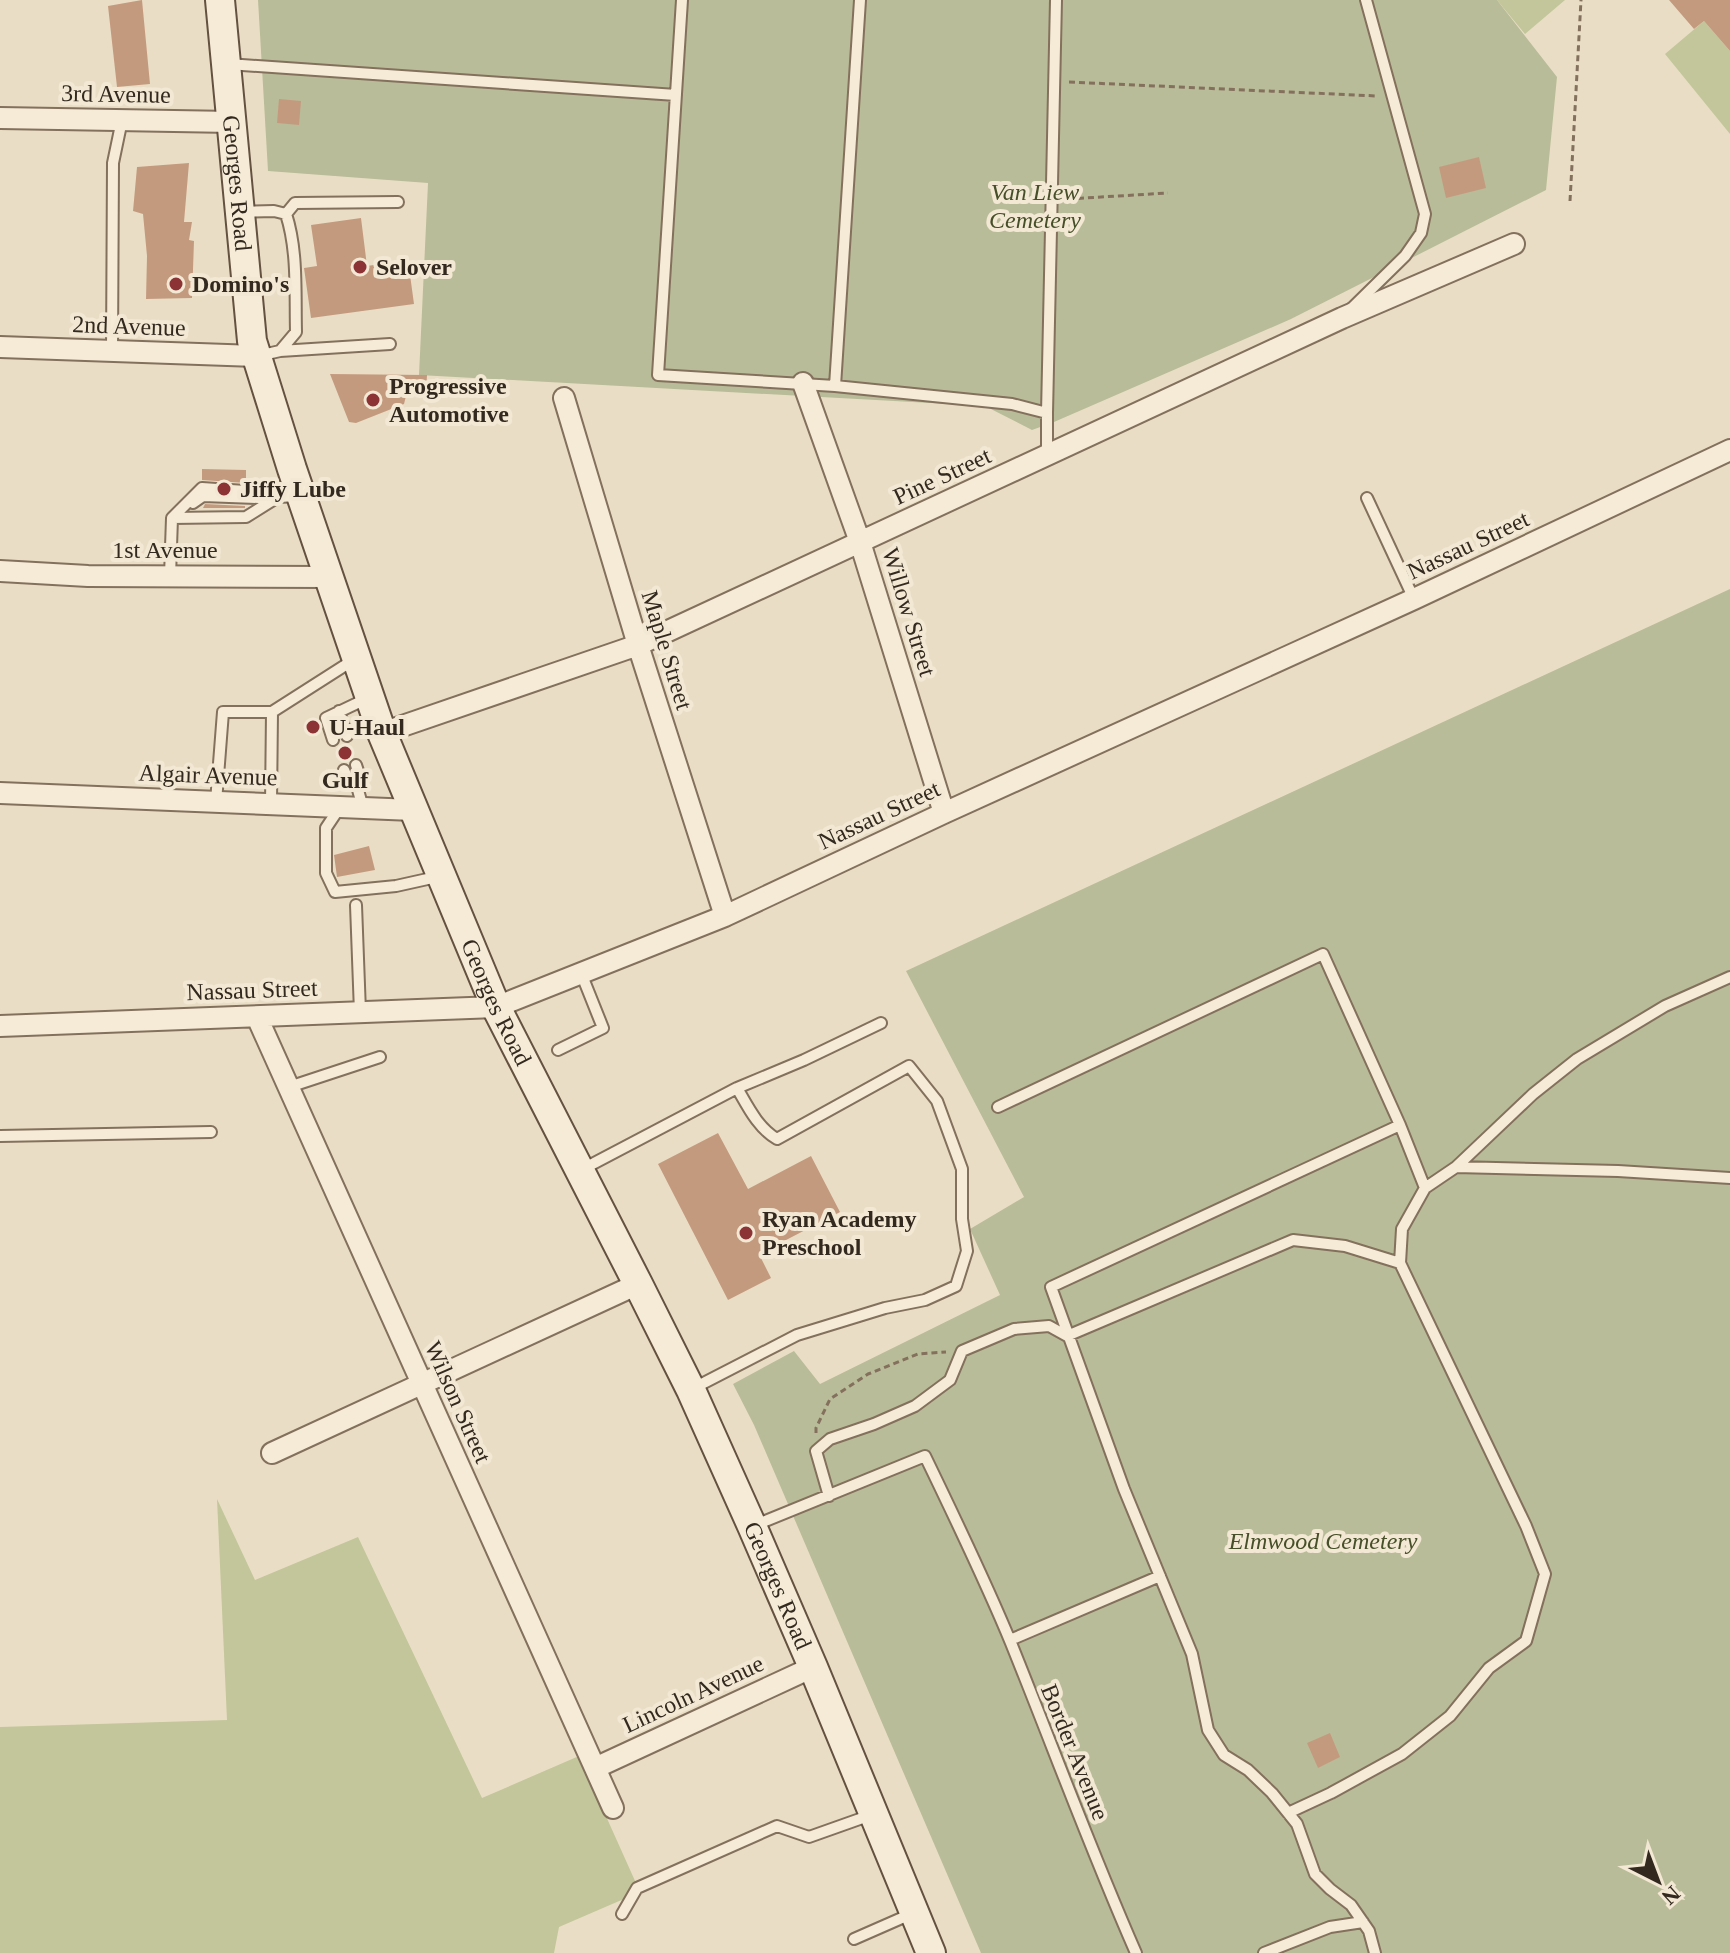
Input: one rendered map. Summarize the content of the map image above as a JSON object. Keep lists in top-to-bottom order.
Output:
{
  "streets": {
    "street": [
      "3rd Avenue",
      "Georges Road",
      "2nd Avenue",
      "Pine Street",
      "Nassau Street",
      "1st Avenue",
      "Willow Street",
      "Maple Street",
      "Algair Avenue",
      "Wilson Street",
      "Lincoln Avenue"
    ],
    "lane": ["Border Avenue"]
  },
  "crossings": [
    ["3rd Avenue", "Georges Road"],
    ["Georges Road", "2nd Avenue"],
    ["Georges Road", "Pine Street"],
    ["Georges Road", "Nassau Street"],
    ["Georges Road", "1st Avenue"],
    ["Georges Road", "Algair Avenue"],
    ["Georges Road", "Lincoln Avenue"],
    ["Pine Street", "Willow Street"],
    ["Pine Street", "Maple Street"],
    ["Nassau Street", "Willow Street"],
    ["Nassau Street", "Maple Street"],
    ["Nassau Street", "Wilson Street"],
    ["Wilson Street", "Lincoln Avenue"]
  ],
  "parks": ["Van Liew Cemetery", "Elmwood Cemetery"],
  "places": [
    "Selover",
    "Domino's",
    "Progressive Automotive",
    "Jiffy Lube",
    "U-Haul",
    "Gulf",
    "Ryan Academy Preschool"
  ],
  "north": "bottom right"
}
